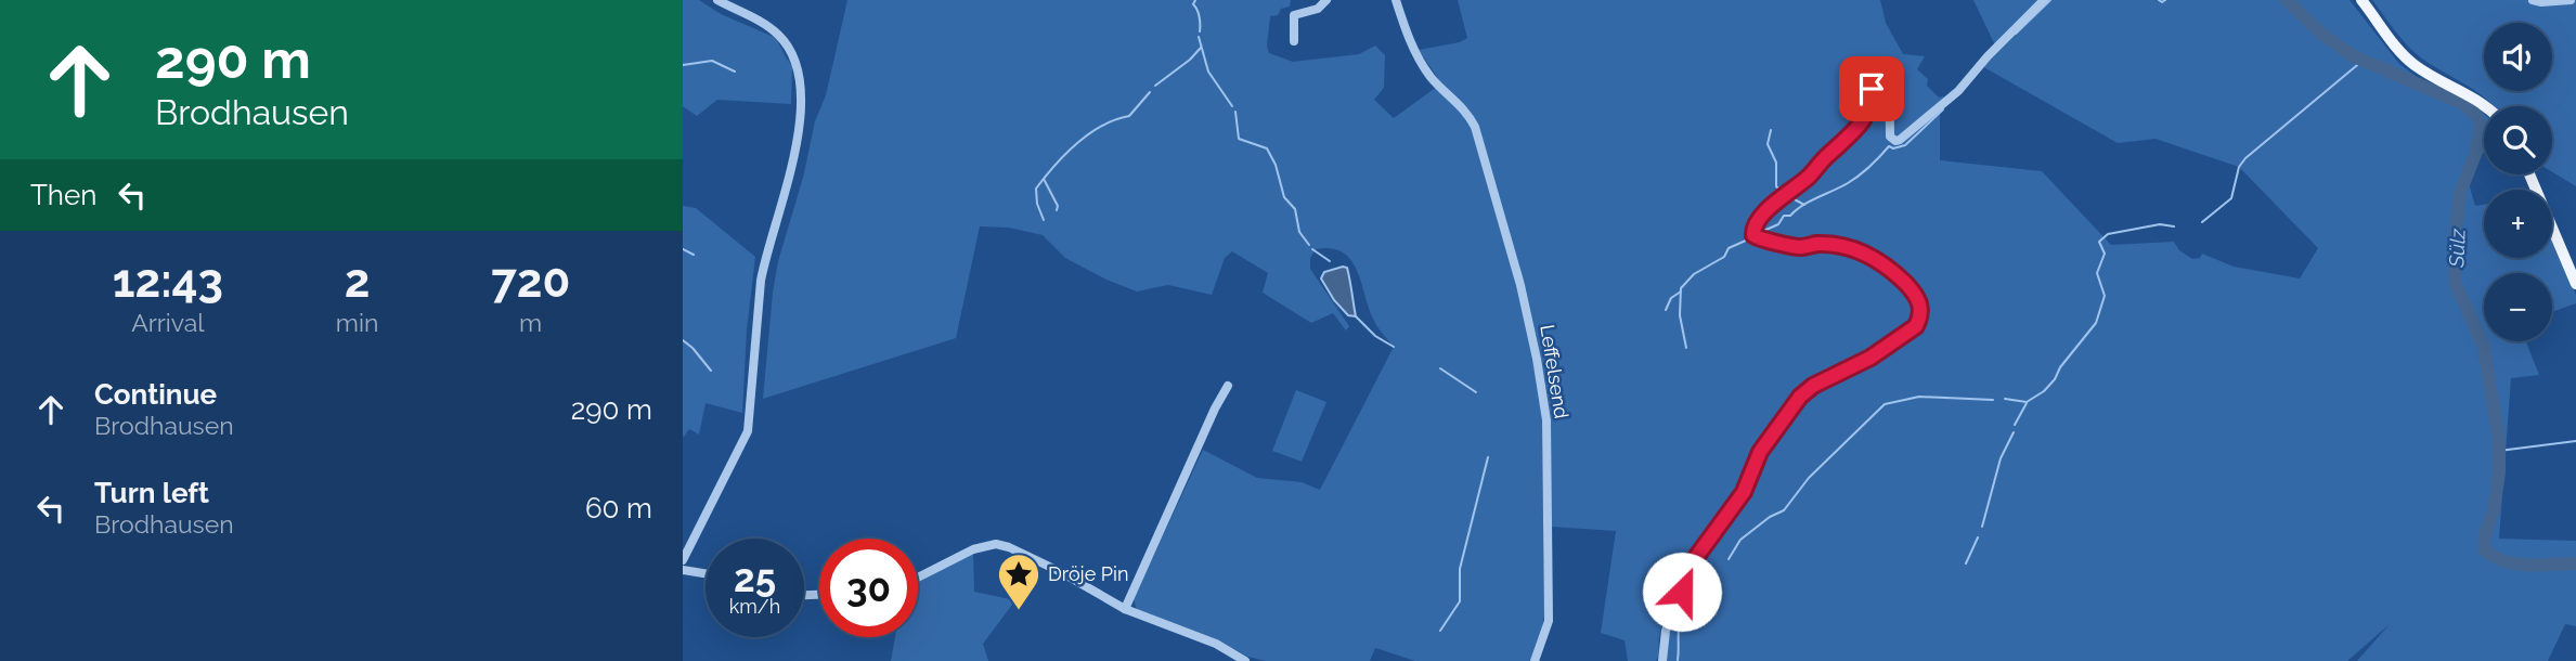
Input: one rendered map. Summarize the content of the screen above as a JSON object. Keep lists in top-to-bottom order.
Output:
{
  "streets": {
    "street": ["Leffelsend"]
  },
  "water": ["Sülz"],
  "places": {
    "place": ["Dröje Pin"]
  },
  "page": {
    "turn": ["290 m", "Brodhausen"],
    "map_buttons": ["+", "−"],
    "then": "Then",
    "eta": [
      "12:43",
      "Arrival",
      "2",
      "min",
      "720",
      "m"
    ],
    "list": [
      {
        "name": "Continue",
        "note": "Brodhausen",
        "value": "290 m"
      },
      {
        "name": "Turn left",
        "note": "Brodhausen",
        "value": "60 m"
      }
    ],
    "speed": "25 km/h",
    "limit": "30"
  }
}
